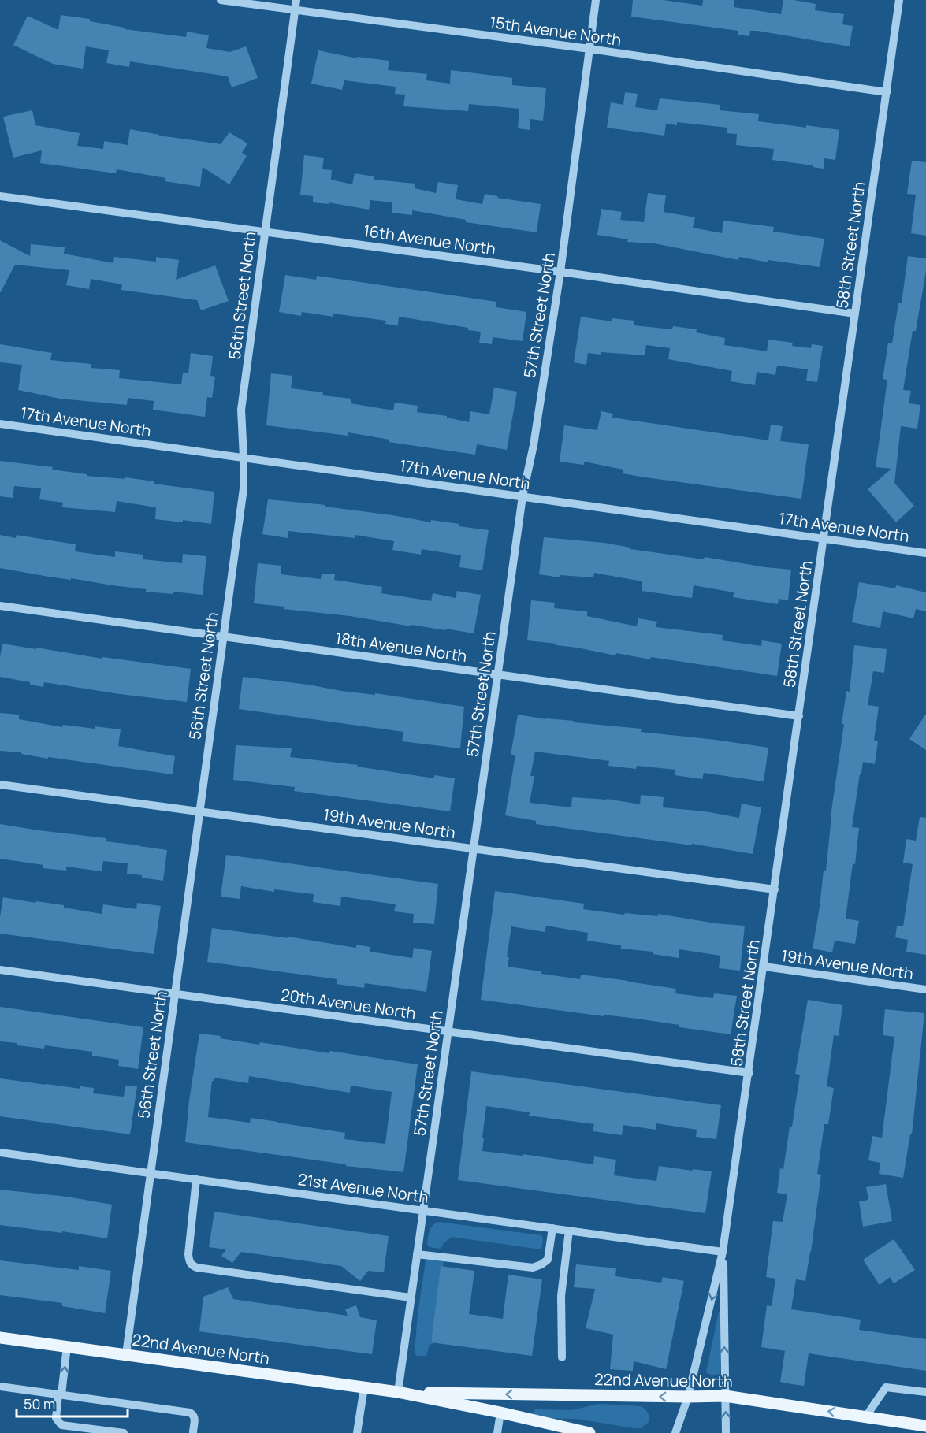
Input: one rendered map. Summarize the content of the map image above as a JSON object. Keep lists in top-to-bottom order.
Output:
{
  "streets": {
    "main road": ["22nd Avenue North"],
    "street": [
      "15th Avenue North",
      "16th Avenue North",
      "58th Street North",
      "56th Street North",
      "57th Street North",
      "17th Avenue North",
      "18th Avenue North",
      "19th Avenue North",
      "20th Avenue North",
      "21st Avenue North"
    ]
  },
  "crossings": [
    ["15th Avenue North", "58th Street North"],
    ["15th Avenue North", "56th Street North"],
    ["15th Avenue North", "57th Street North"],
    ["16th Avenue North", "58th Street North"],
    ["16th Avenue North", "56th Street North"],
    ["16th Avenue North", "57th Street North"],
    ["58th Street North", "17th Avenue North"],
    ["58th Street North", "18th Avenue North"],
    ["58th Street North", "19th Avenue North"],
    ["58th Street North", "20th Avenue North"],
    ["58th Street North", "21st Avenue North"],
    ["58th Street North", "22nd Avenue North"],
    ["56th Street North", "17th Avenue North"],
    ["56th Street North", "18th Avenue North"],
    ["56th Street North", "19th Avenue North"],
    ["56th Street North", "20th Avenue North"],
    ["56th Street North", "21st Avenue North"],
    ["56th Street North", "22nd Avenue North"],
    ["57th Street North", "17th Avenue North"],
    ["57th Street North", "18th Avenue North"],
    ["57th Street North", "19th Avenue North"],
    ["57th Street North", "20th Avenue North"],
    ["57th Street North", "21st Avenue North"],
    ["57th Street North", "22nd Avenue North"]
  ],
  "scale_bar": "50 m"
}
